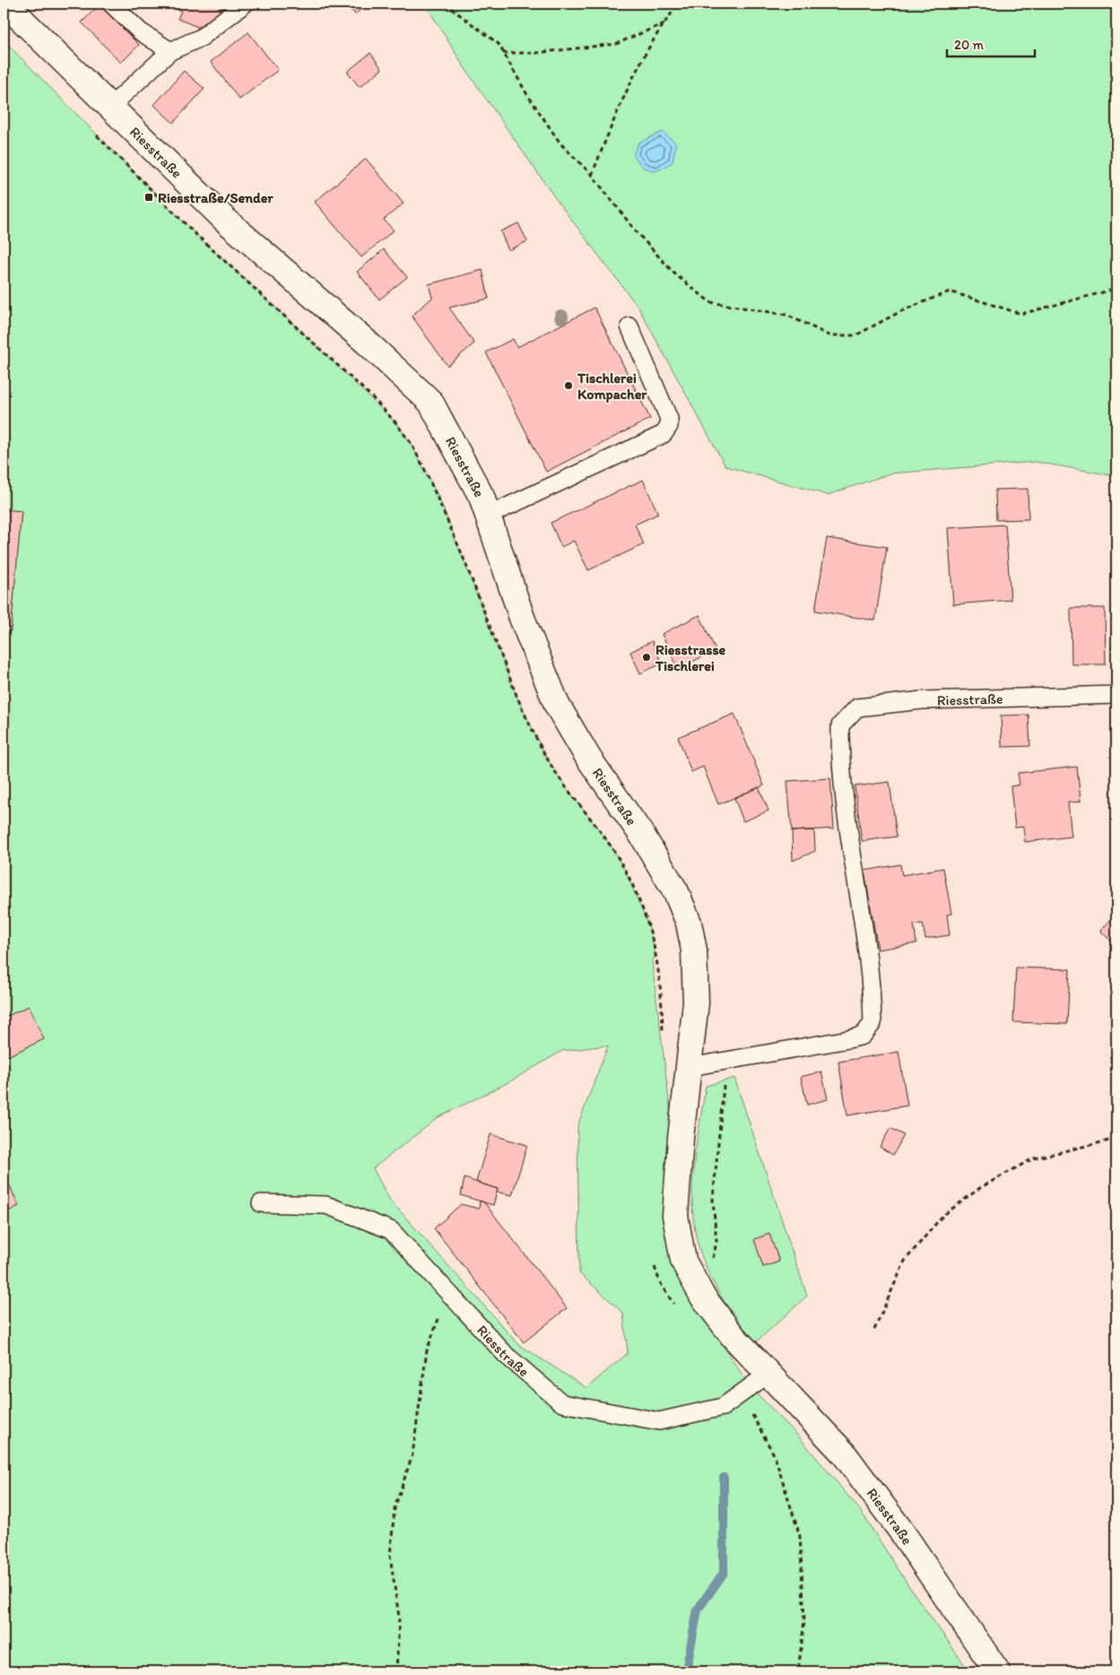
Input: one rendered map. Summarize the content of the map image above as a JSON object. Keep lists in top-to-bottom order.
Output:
{
  "streets": {
    "main road": ["Riesstraße"]
  },
  "places": {
    "transit": ["Riesstraße/Sender"],
    "other": ["Tischlerei Kompacher", "Riesstrasse Tischlerei"]
  },
  "scale_bar": "20 m"
}
